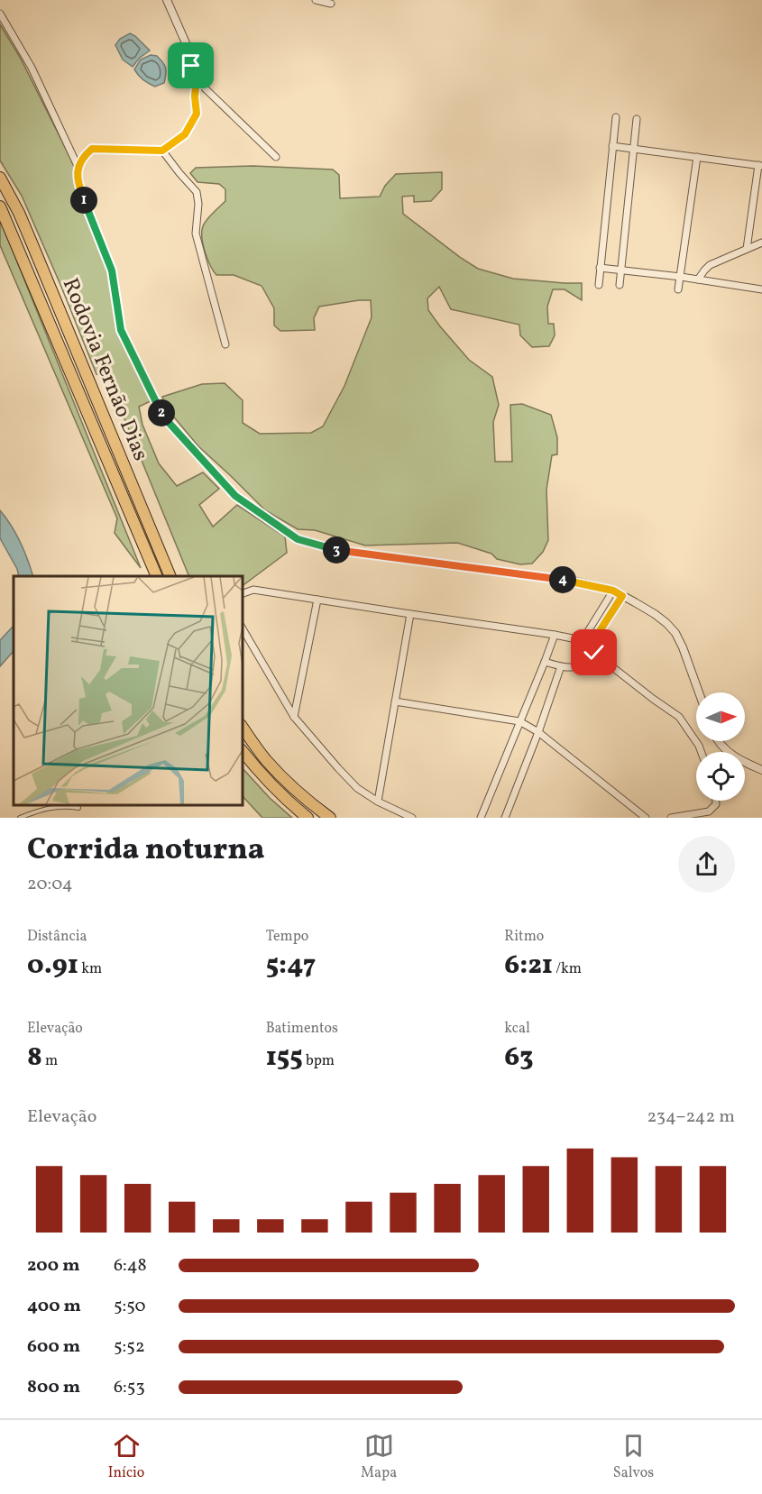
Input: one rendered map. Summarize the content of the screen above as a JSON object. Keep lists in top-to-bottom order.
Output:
{
  "streets": {
    "highway": ["Rodovia Fernão Dias"]
  },
  "north": "right",
  "page": {
    "pins": [
      "1",
      "2",
      "3",
      "4"
    ],
    "heading": ["Corrida noturna", "20:04"],
    "stats": [
      ["Distância", "0.91 km"],
      ["Tempo", "5:47"],
      ["Ritmo", "6:21 /km"],
      ["Elevação", "8 m"],
      ["Batimentos", "155 bpm"],
      ["kcal", "63"]
    ],
    "chart": ["Elevação", "234–242 m"],
    "list": [
      {
        "name": "200 m",
        "note": "6:48"
      },
      {
        "name": "400 m",
        "note": "5:50"
      },
      {
        "name": "600 m",
        "note": "5:52"
      },
      {
        "name": "800 m",
        "note": "6:53"
      }
    ],
    "tabs": ["Início", "Mapa", "Salvos"]
  }
}
